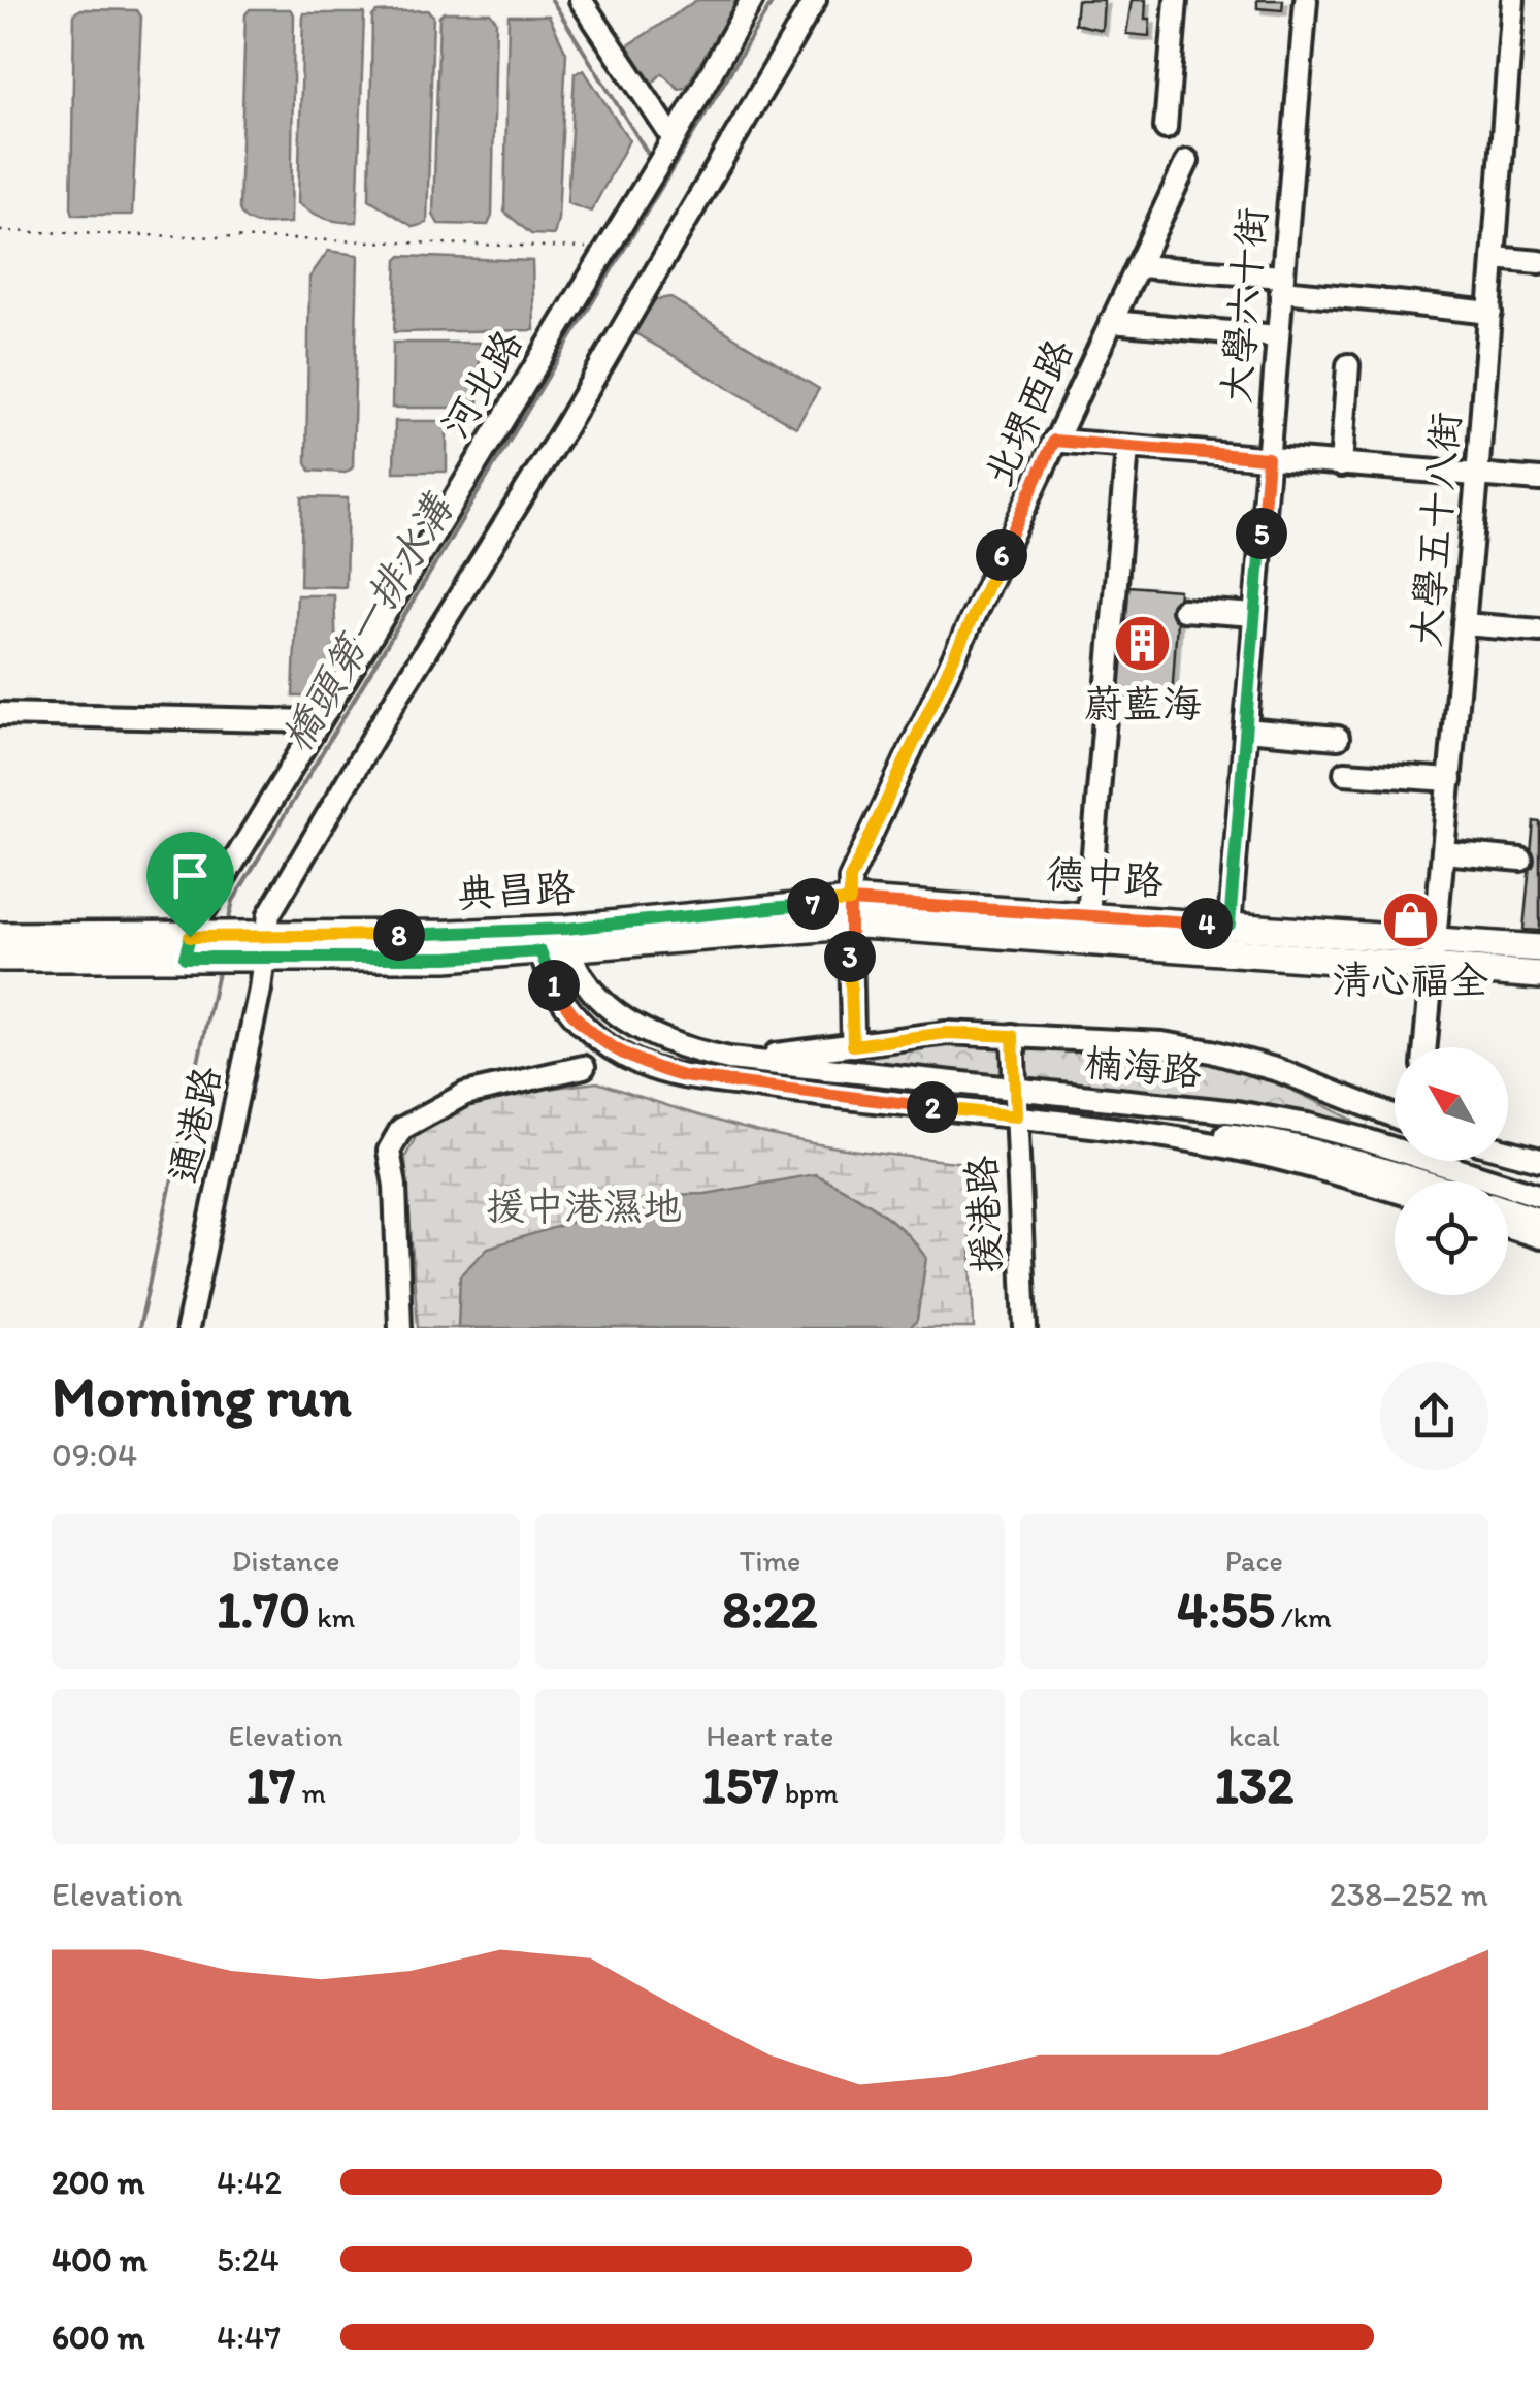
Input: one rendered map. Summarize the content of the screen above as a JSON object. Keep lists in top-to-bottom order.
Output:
{
  "streets": {
    "main road": ["德中路", "典昌路"],
    "street": [
      "大學六十街",
      "河北路",
      "北堺西路",
      "大學五十八街",
      "楠海路",
      "通港路",
      "援港路"
    ]
  },
  "crossings": [
    ["大學六十街", "德中路"],
    ["河北路", "典昌路"],
    ["北堺西路", "德中路"],
    ["北堺西路", "典昌路"],
    ["北堺西路", "楠海路"],
    ["大學五十八街", "德中路"],
    ["德中路", "典昌路"],
    ["典昌路", "楠海路"],
    ["典昌路", "通港路"],
    ["楠海路", "援港路"]
  ],
  "water": ["橋頭第一排水溝"],
  "parks": ["援中港濕地"],
  "places": {
    "building": ["蔚藍海"],
    "shop": ["清心福全"]
  },
  "north": "top left",
  "page": {
    "pins": [
      "5",
      "6",
      "7",
      "4",
      "8",
      "3",
      "1",
      "2"
    ],
    "heading": ["Morning run", "09:04"],
    "stats": [
      ["Distance", "1.70 km"],
      ["Time", "8:22"],
      ["Pace", "4:55 /km"],
      ["Elevation", "17 m"],
      ["Heart rate", "157 bpm"],
      ["kcal", "132"]
    ],
    "chart": ["Elevation", "238–252 m"],
    "list": [
      {
        "name": "200 m",
        "note": "4:42"
      },
      {
        "name": "400 m",
        "note": "5:24"
      },
      {
        "name": "600 m",
        "note": "4:47"
      }
    ]
  }
}
